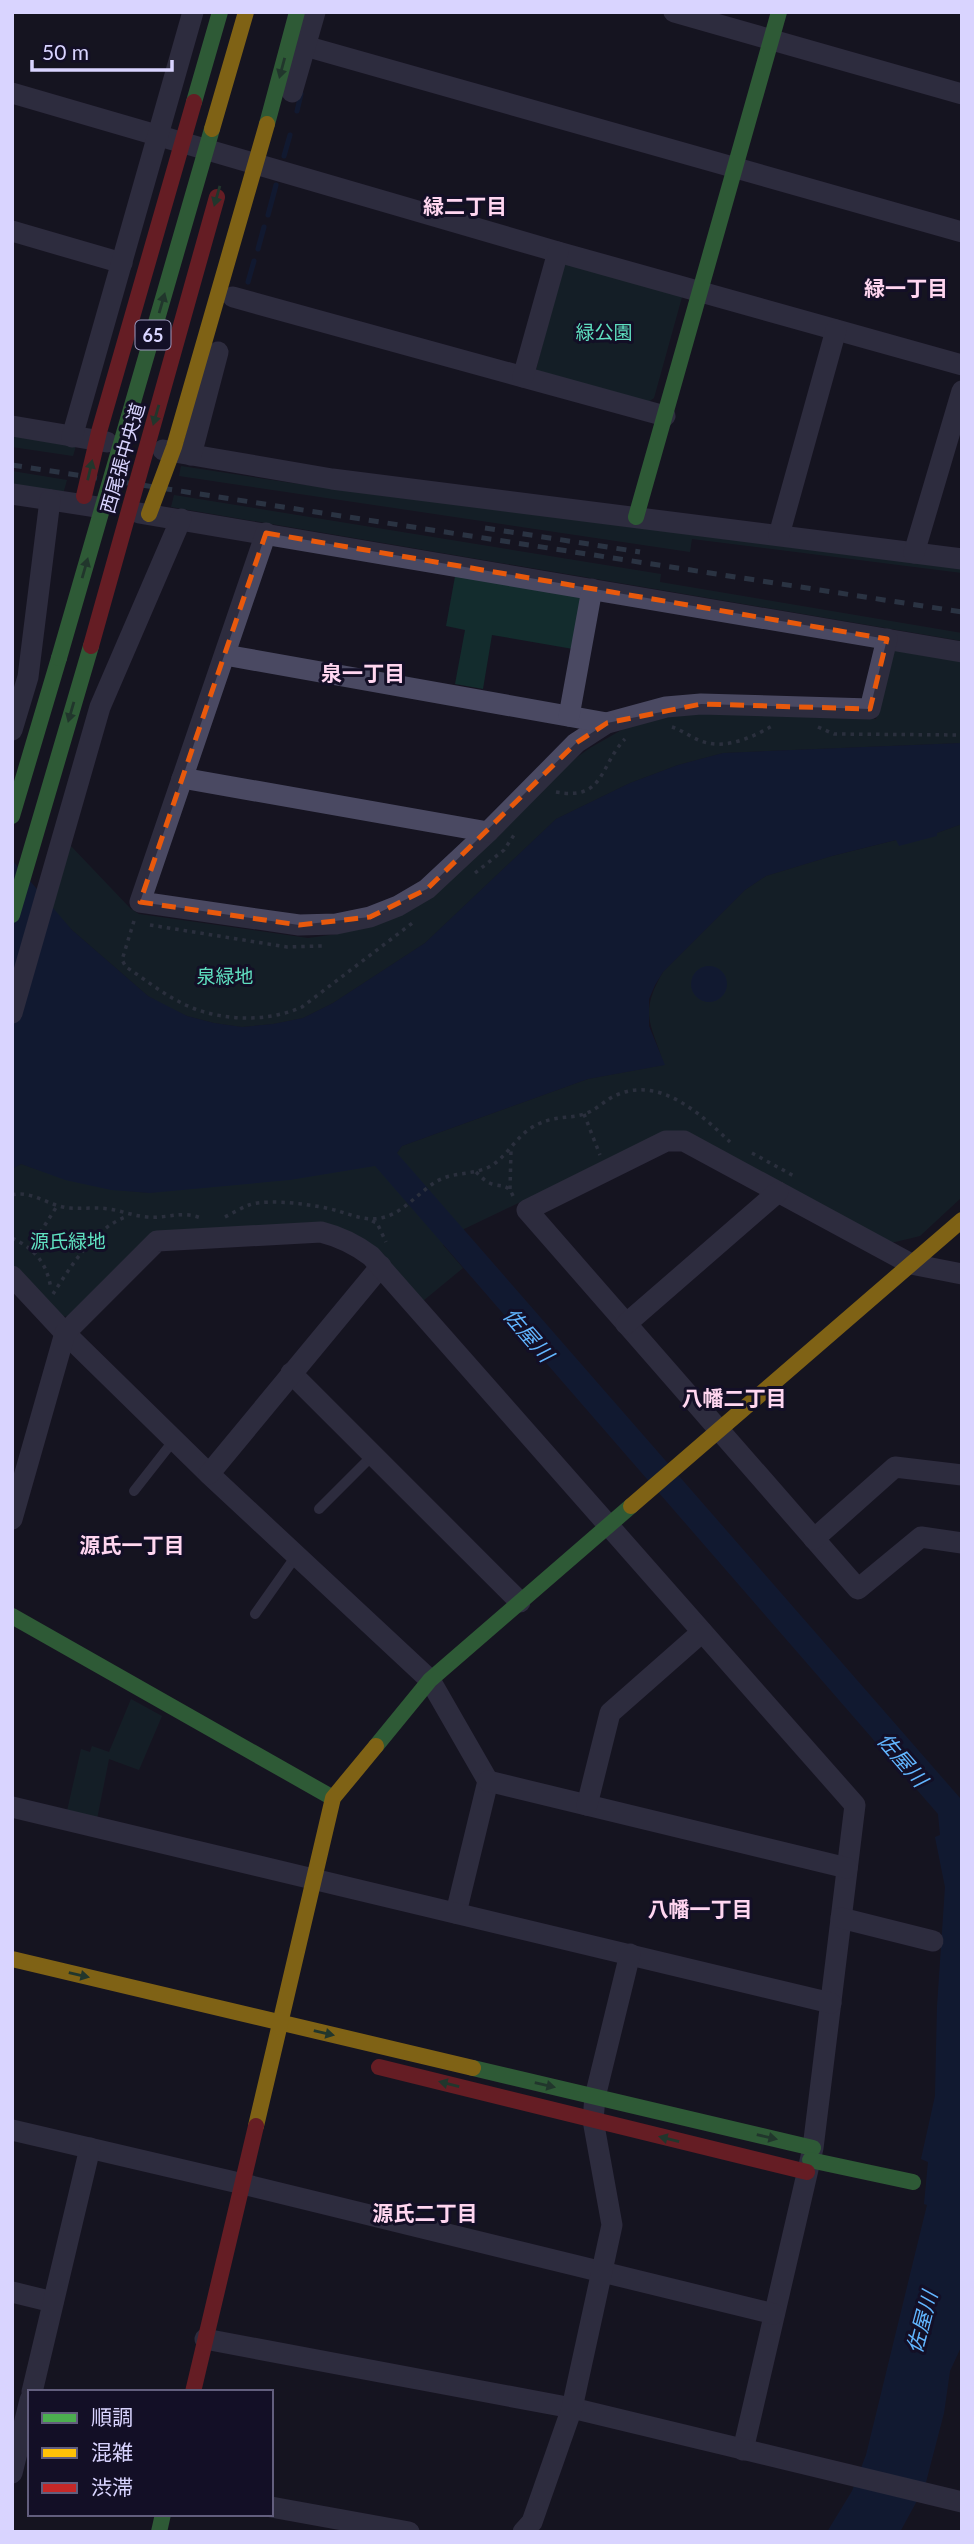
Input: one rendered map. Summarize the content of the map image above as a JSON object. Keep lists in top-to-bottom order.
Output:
{
  "streets": {
    "street": ["65", "西尾張中央道"]
  },
  "crossings": [
    ["65", "西尾張中央道"]
  ],
  "districts": [
    "緑二丁目",
    "緑一丁目",
    "泉一丁目",
    "八幡二丁目",
    "源氏一丁目",
    "八幡一丁目",
    "源氏二丁目"
  ],
  "water": ["佐屋川"],
  "parks": ["緑公園", "泉緑地", "源氏緑地"],
  "legend": ["順調", "混雑", "渋滞"],
  "scale_bar": "50 m"
}
